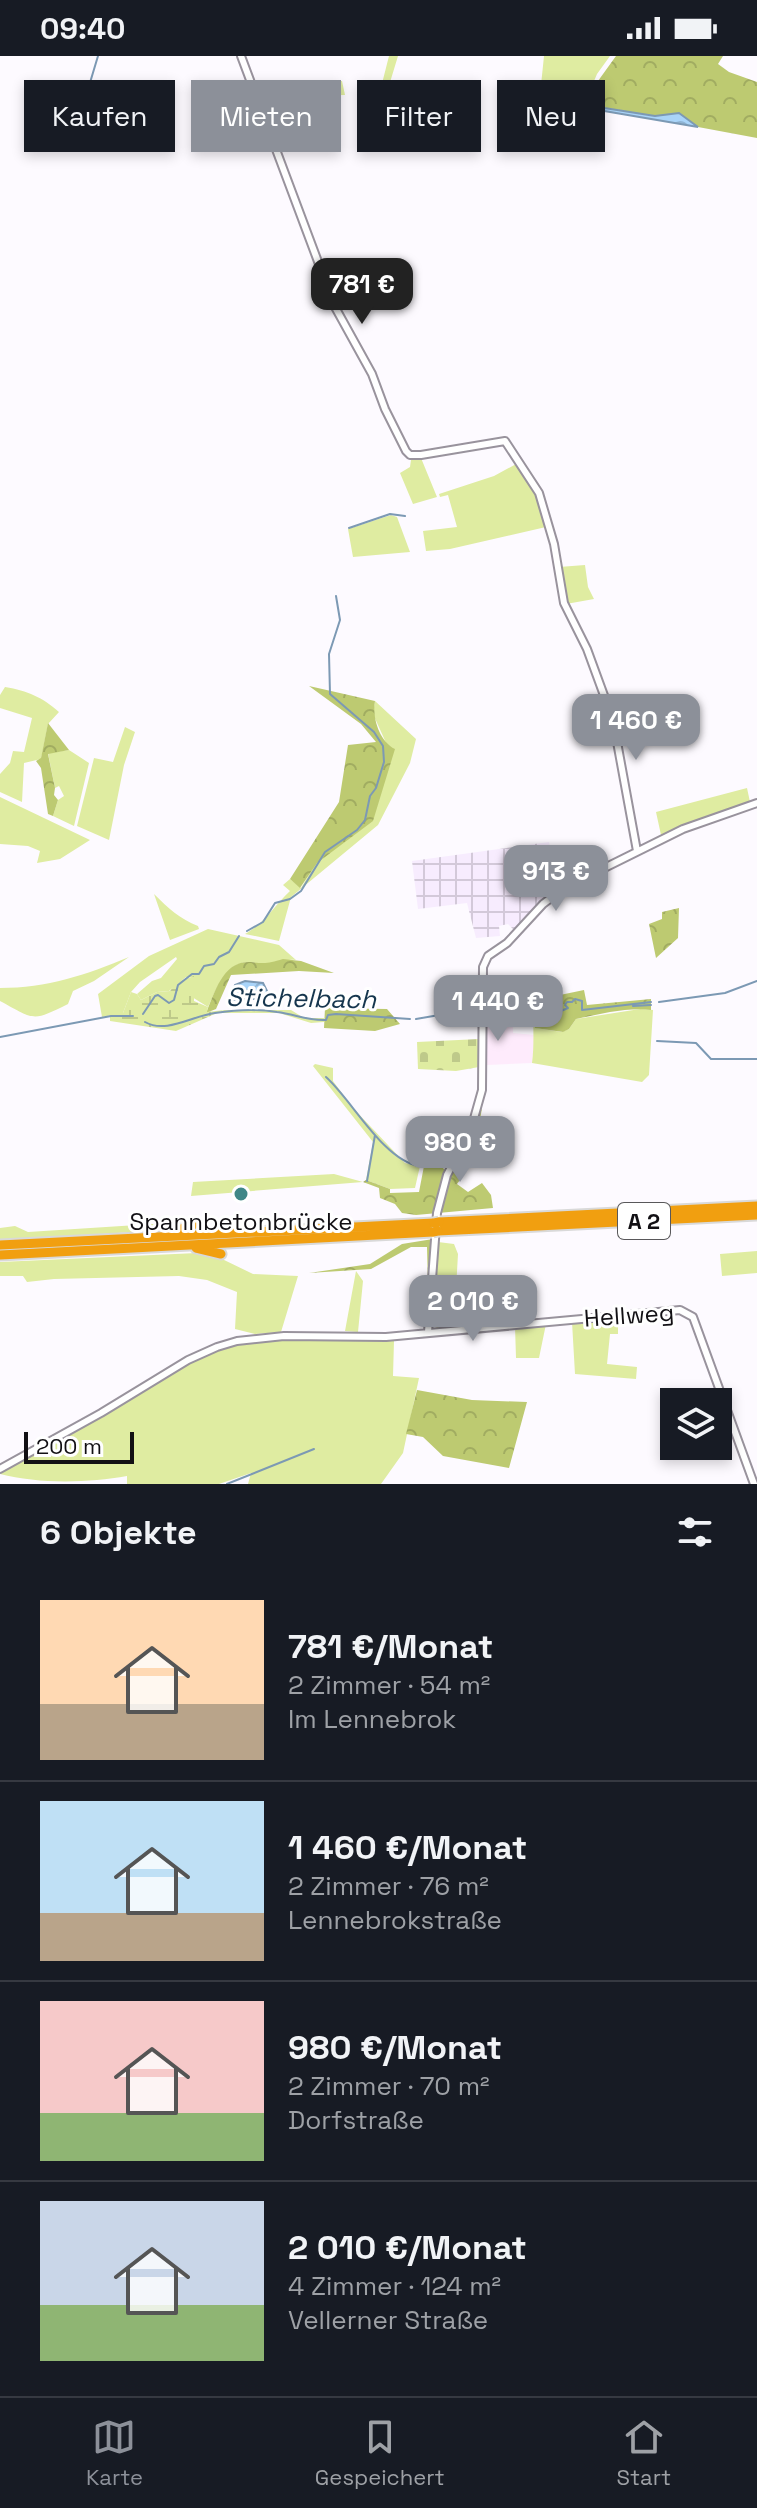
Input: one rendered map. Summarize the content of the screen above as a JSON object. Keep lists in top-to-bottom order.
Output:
{
  "streets": {
    "highway": ["A 2"],
    "street": ["Hellweg"]
  },
  "water": ["Stichelbach"],
  "places": ["Spannbetonbrücke"],
  "scale_bar": "200 m",
  "page": {
    "status": "09:40",
    "chip": [
      "Kaufen",
      "Mieten",
      "Filter",
      "Neu"
    ],
    "price": [
      "781 €",
      "1 460 €",
      "913 €",
      "1 440 €",
      "980 €",
      "2 010 €"
    ],
    "scale": "200 m",
    "heading": "6 Objekte",
    "list": [
      {
        "name": "781 €/Monat",
        "note": "2 Zimmer · 54 m² · Im Lennebrok"
      },
      {
        "name": "1 460 €/Monat",
        "note": "2 Zimmer · 76 m² · Lennebrokstraße"
      },
      {
        "name": "980 €/Monat",
        "note": "2 Zimmer · 70 m² · Dorfstraße"
      },
      {
        "name": "2 010 €/Monat",
        "note": "4 Zimmer · 124 m² · Vellerner Straße"
      }
    ],
    "tabs": ["Karte", "Gespeichert", "Start"]
  }
}
